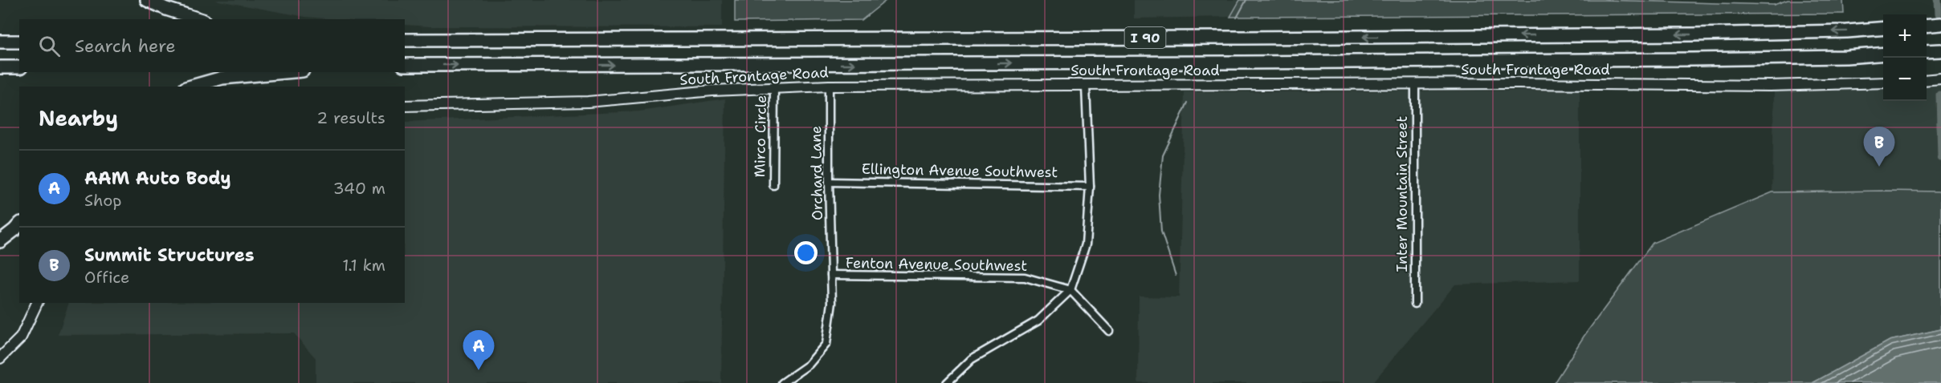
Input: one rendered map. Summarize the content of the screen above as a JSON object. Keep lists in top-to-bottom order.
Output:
{
  "streets": {
    "highway": ["I 90"],
    "main road": ["South Frontage Road"],
    "street": [
      "Mirco Circle",
      "Ellington Avenue Southwest",
      "Orchard Lane",
      "Inter Mountain Street",
      "Fenton Avenue Southwest"
    ]
  },
  "crossings": [
    ["South Frontage Road", "Mirco Circle"],
    ["South Frontage Road", "Orchard Lane"],
    ["South Frontage Road", "Inter Mountain Street"],
    ["Ellington Avenue Southwest", "Orchard Lane"],
    ["Orchard Lane", "Fenton Avenue Southwest"]
  ],
  "page": {
    "map_buttons": ["+", "−"],
    "search": "Search here",
    "heading": ["Nearby", "2 results"],
    "pins": ["B", "A"],
    "list": [
      {
        "mark": "A",
        "name": "AAM Auto Body",
        "note": "Shop",
        "value": "340 m"
      },
      {
        "mark": "B",
        "name": "Summit Structures",
        "note": "Office",
        "value": "1.1 km"
      }
    ]
  }
}
